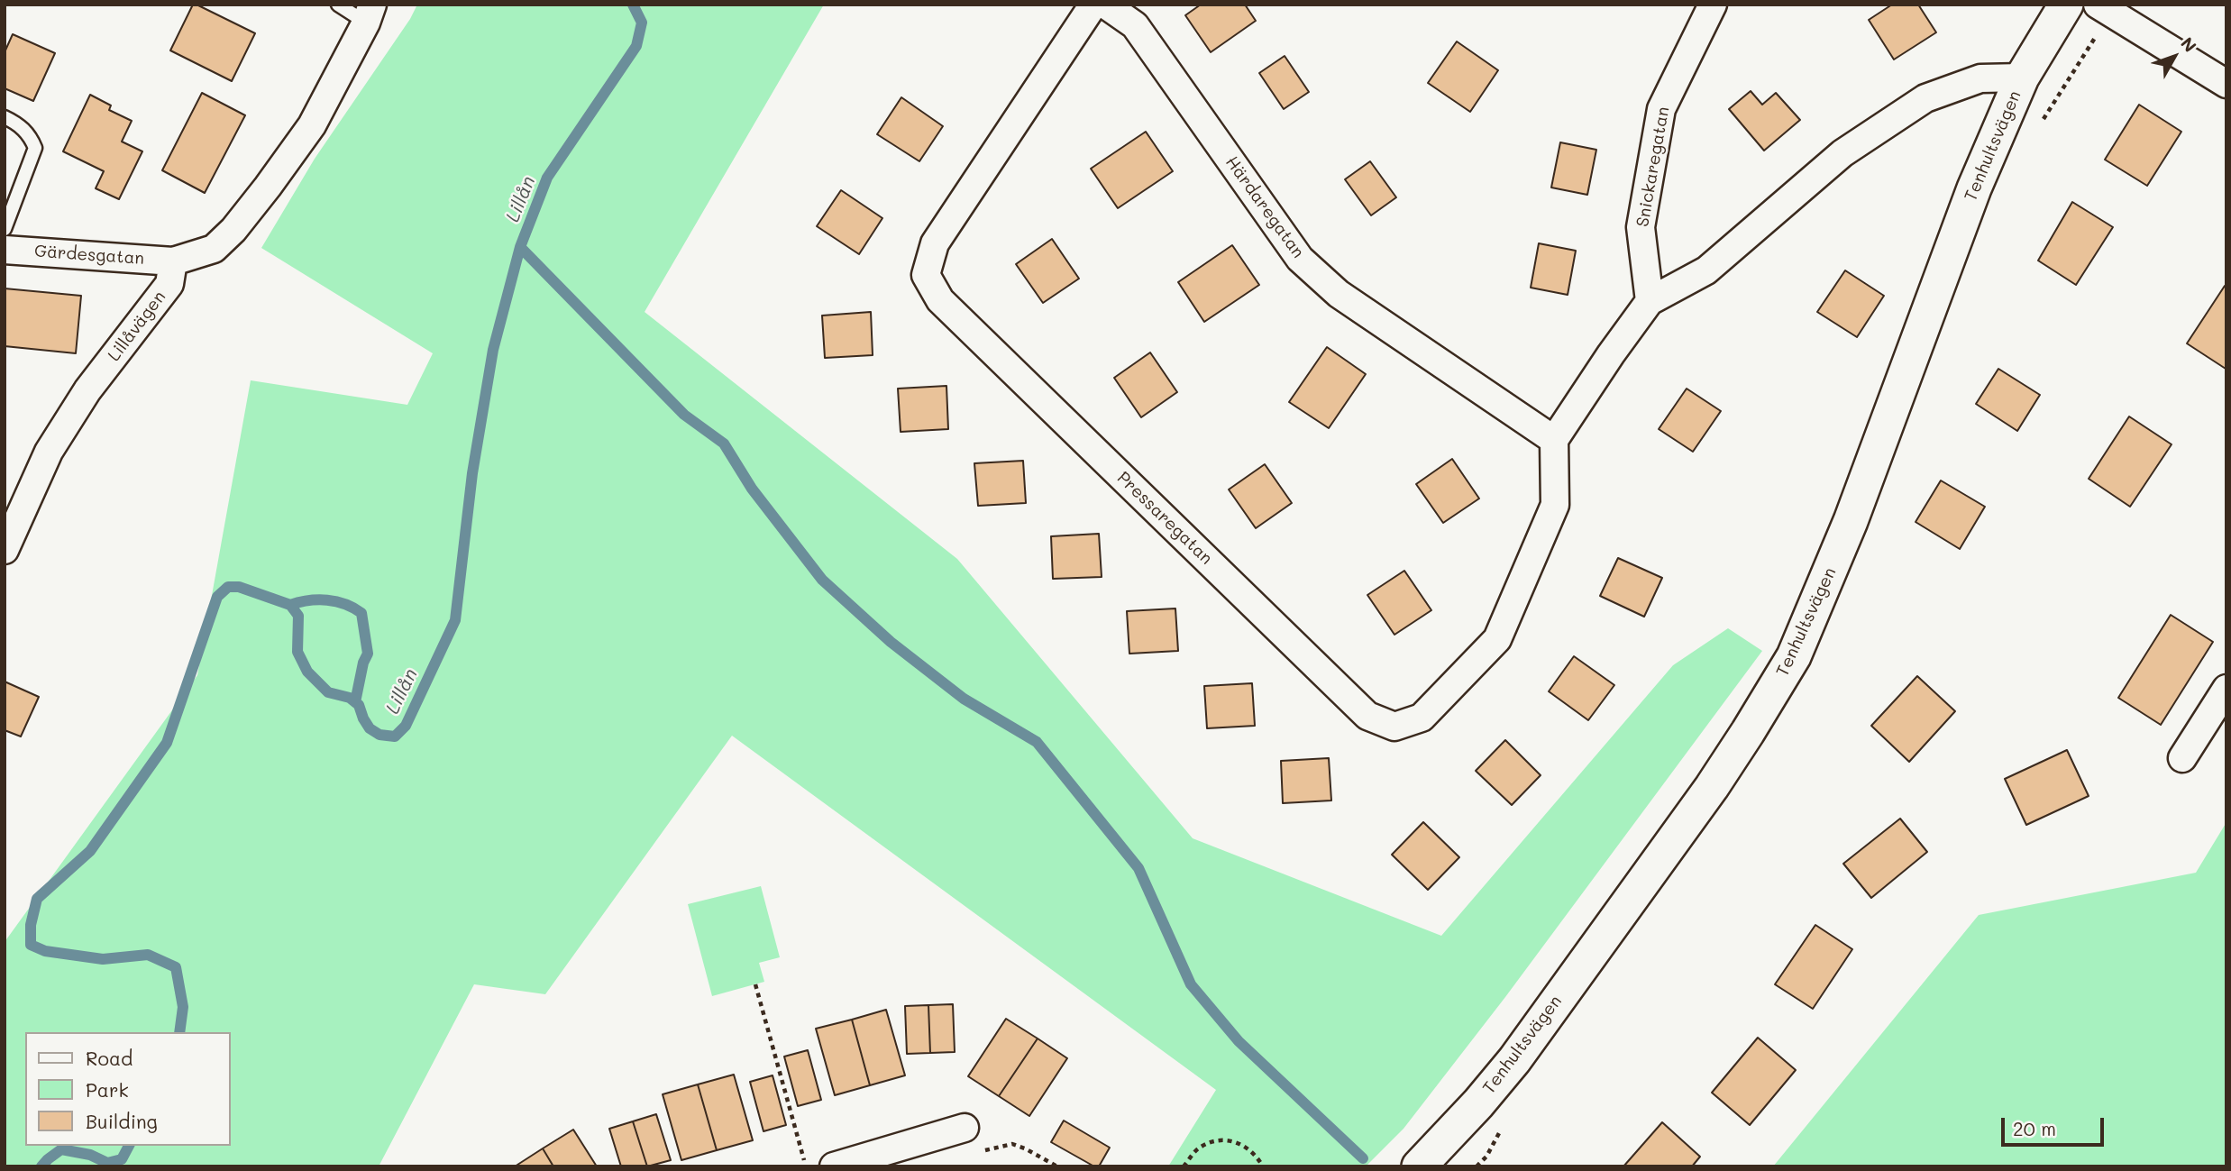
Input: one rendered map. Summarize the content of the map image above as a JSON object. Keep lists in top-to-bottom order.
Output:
{
  "streets": {
    "street": [
      "Tenhultsvägen",
      "Snickaregatan",
      "Härdaregatan",
      "Gärdesgatan",
      "Lillåvägen",
      "Pressaregatan"
    ]
  },
  "crossings": [
    ["Härdaregatan", "Pressaregatan"],
    ["Gärdesgatan", "Lillåvägen"]
  ],
  "water": ["Lillån"],
  "legend": ["Road", "Park", "Building"],
  "scale_bar": "20 m",
  "north": "top right"
}
